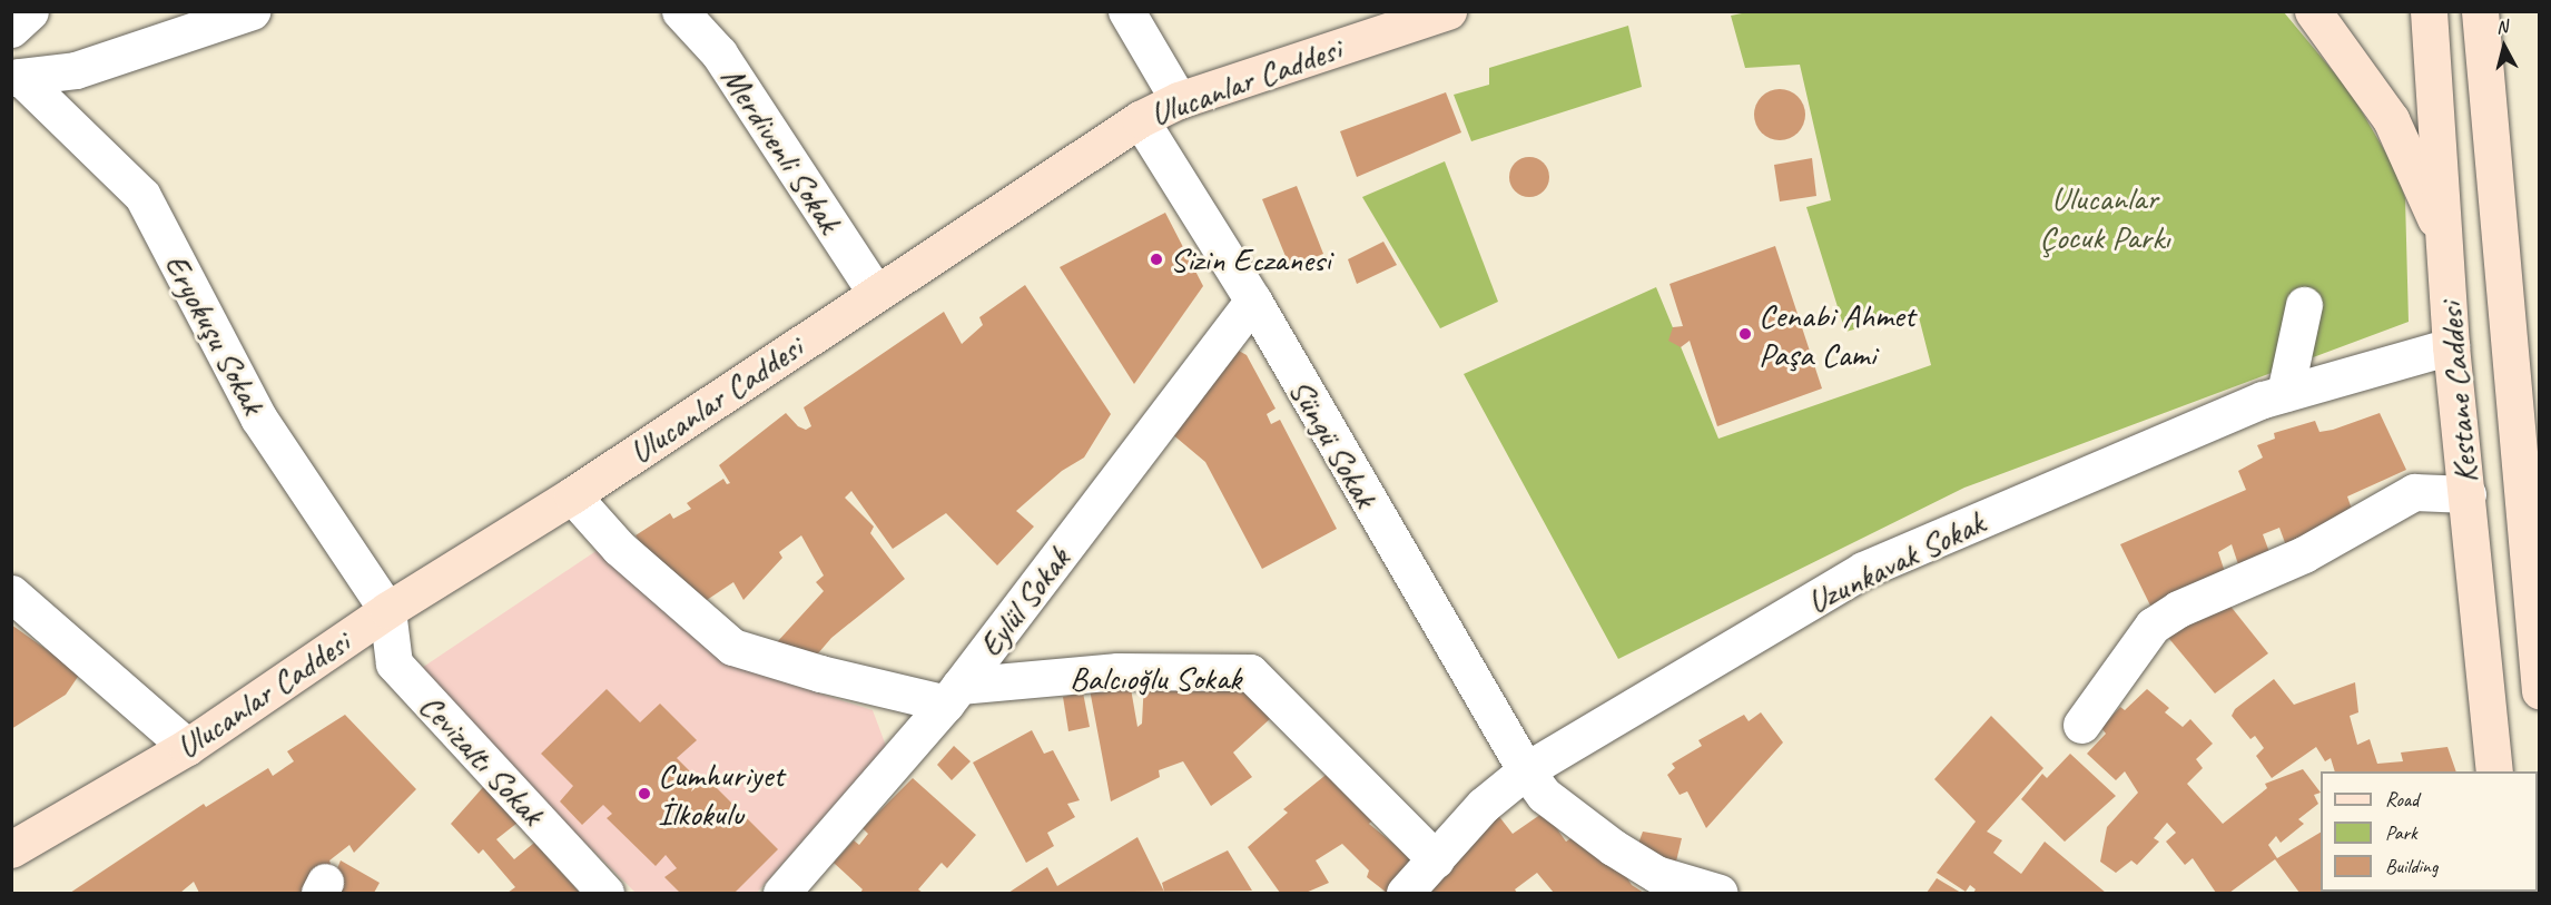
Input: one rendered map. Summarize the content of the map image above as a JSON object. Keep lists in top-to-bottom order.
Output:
{
  "streets": {
    "main road": ["Ulucanlar Caddesi", "Kestane Caddesi"],
    "street": [
      "Merdivenli Sokak",
      "Eryokuşu Sokak",
      "Süngü Sokak",
      "Uzunkavak Sokak",
      "Eylül Sokak",
      "Balcıoğlu Sokak",
      "Cevizaltı Sokak"
    ]
  },
  "crossings": [
    ["Ulucanlar Caddesi", "Merdivenli Sokak"],
    ["Ulucanlar Caddesi", "Eryokuşu Sokak"],
    ["Ulucanlar Caddesi", "Süngü Sokak"],
    ["Ulucanlar Caddesi", "Balcıoğlu Sokak"],
    ["Ulucanlar Caddesi", "Cevizaltı Sokak"],
    ["Eryokuşu Sokak", "Cevizaltı Sokak"],
    ["Kestane Caddesi", "Uzunkavak Sokak"],
    ["Süngü Sokak", "Uzunkavak Sokak"],
    ["Süngü Sokak", "Eylül Sokak"],
    ["Uzunkavak Sokak", "Balcıoğlu Sokak"],
    ["Eylül Sokak", "Balcıoğlu Sokak"]
  ],
  "parks": ["Ulucanlar Çocuk Parkı"],
  "places": ["Sizin Eczanesi", "Cenabi Ahmet Paşa Cami", "Cumhuriyet İlkokulu"],
  "legend": ["Road", "Park", "Building"],
  "north": "top"
}
